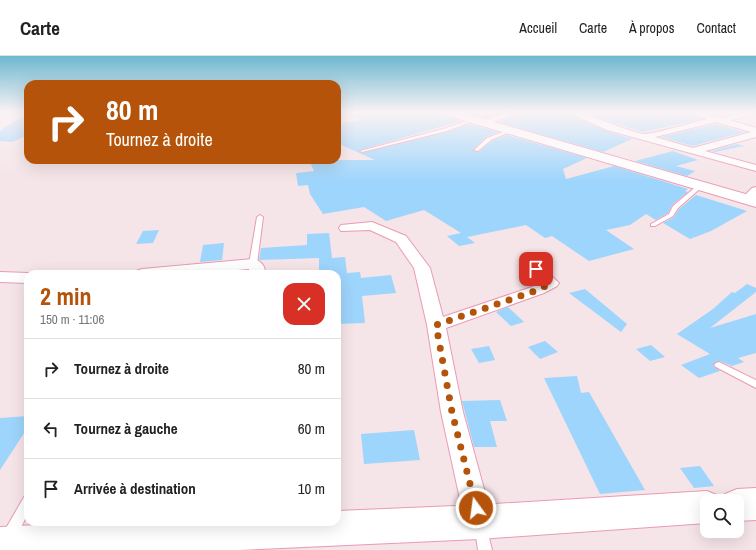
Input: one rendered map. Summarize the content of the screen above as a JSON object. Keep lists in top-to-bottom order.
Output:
{
  "page": {
    "header": "Carte",
    "nav": [
      "Accueil",
      "Carte",
      "À propos",
      "Contact"
    ],
    "turn": ["80 m", "Tournez à droite"],
    "heading": ["2 min", "150 m · 11:06"],
    "list": [
      {
        "name": "Tournez à droite",
        "value": "80 m"
      },
      {
        "name": "Tournez à gauche",
        "value": "60 m"
      },
      {
        "name": "Arrivée à destination",
        "value": "10 m"
      }
    ]
  }
}
